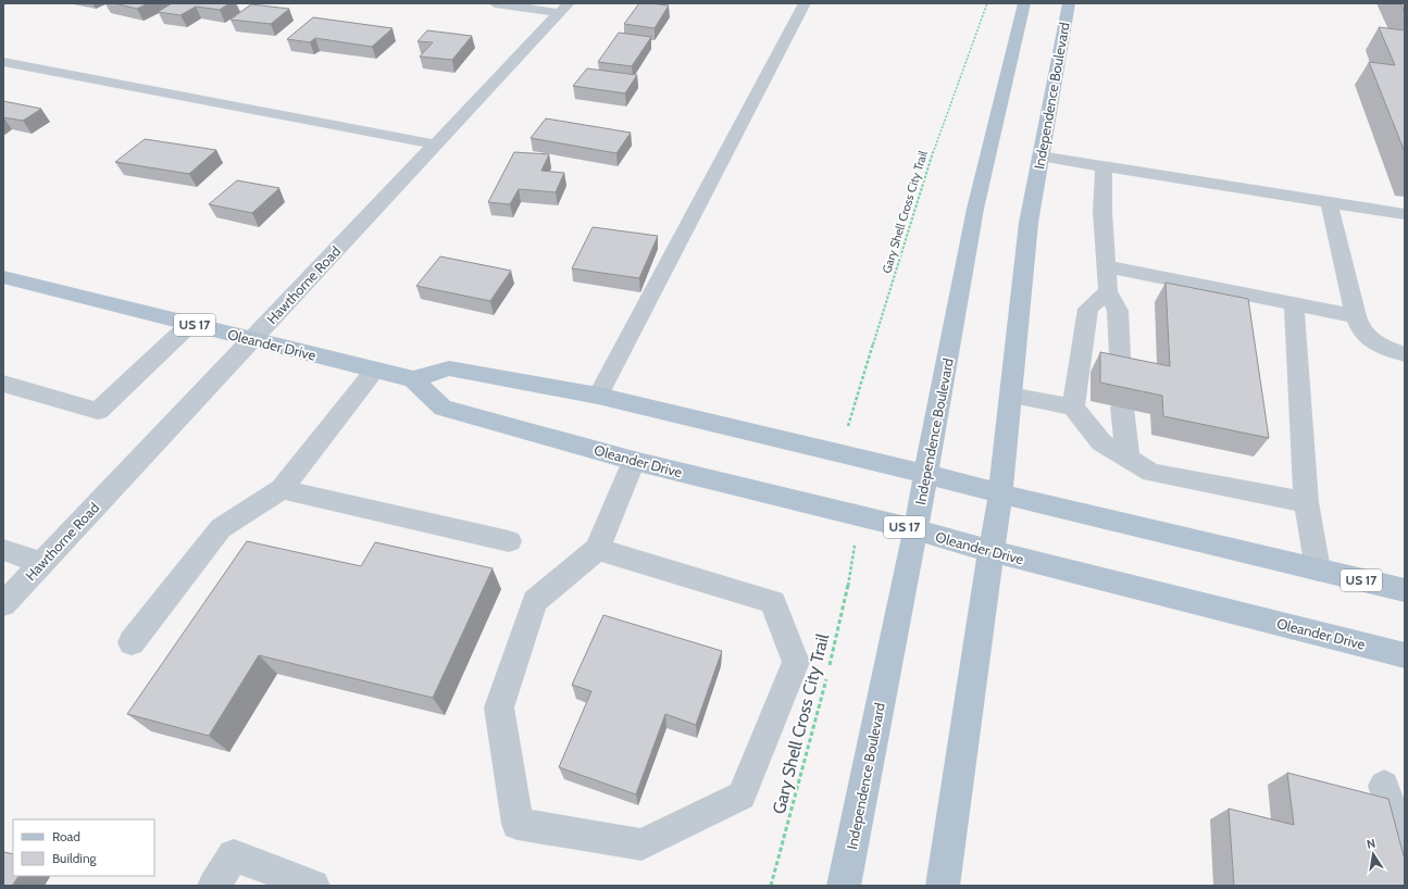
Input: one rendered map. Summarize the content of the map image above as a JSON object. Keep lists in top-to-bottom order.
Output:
{
  "streets": {
    "main road": ["Independence Boulevard", "US 17", "Oleander Drive"],
    "street": ["Hawthorne Road"],
    "path": ["Gary Shell Cross City Trail"]
  },
  "crossings": [
    ["Independence Boulevard", "US 17"],
    ["Independence Boulevard", "Oleander Drive"],
    ["Hawthorne Road", "Oleander Drive"],
    ["US 17", "Oleander Drive"]
  ],
  "legend": ["Road", "Building"],
  "north": "top"
}
